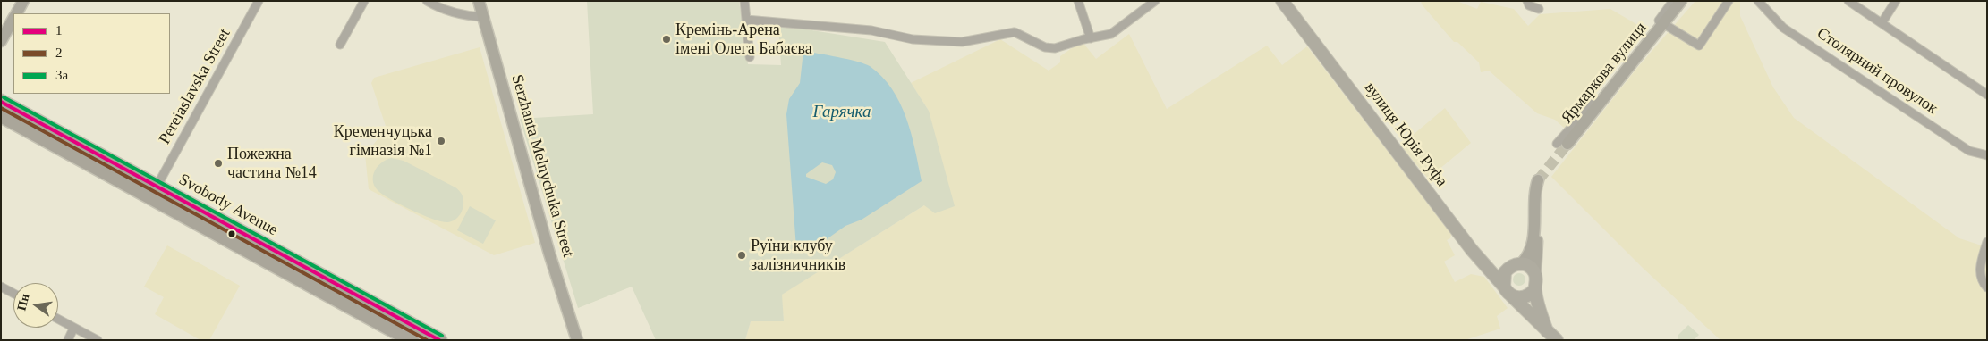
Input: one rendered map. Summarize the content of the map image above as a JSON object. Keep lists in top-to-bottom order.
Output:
{
  "streets": {
    "highway": ["Svobody Avenue"],
    "main road": ["вулиця Юрія Руфа"],
    "street": [
      "Столярний провулок",
      "Ярмаркова вулиця",
      "Pereiaslavska Street",
      "Serzhanta Melnychuka Street"
    ]
  },
  "crossings": [
    ["Pereiaslavska Street", "Svobody Avenue"]
  ],
  "water": ["Гарячка"],
  "places": [
    "Кремінь-Арена імені Олега Бабаєва",
    "Кременчуцька гімназія №1",
    "Пожежна частина №14",
    "Руїни клубу залізничників"
  ],
  "lines": ["transit line 3а", "transit line 1", "transit line 2"],
  "legend": ["1", "2", "3а"],
  "north": "left"
}
